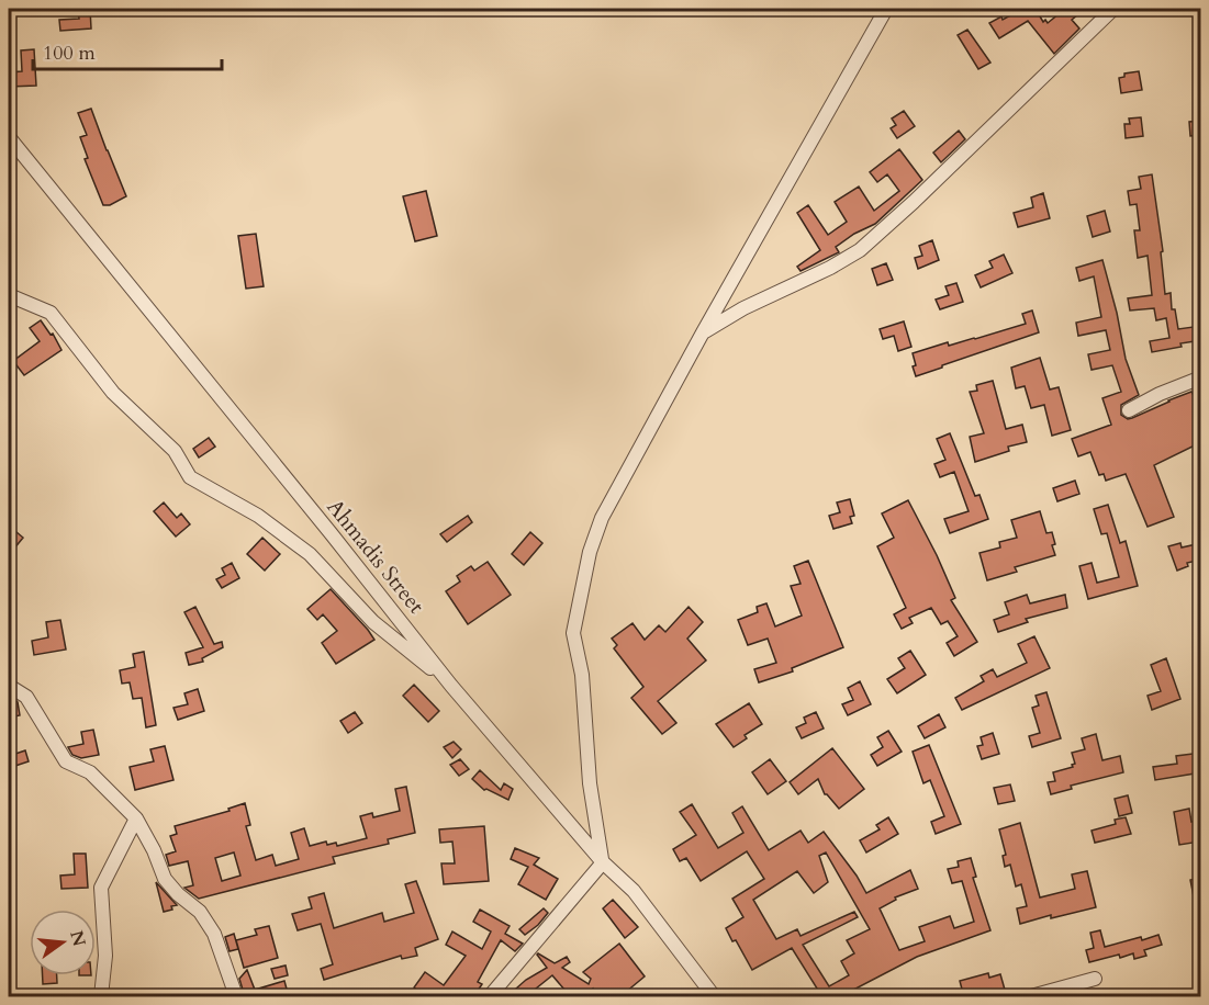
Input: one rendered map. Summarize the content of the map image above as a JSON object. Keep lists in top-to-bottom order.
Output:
{
  "streets": {
    "street": ["Ahmadis Street"]
  },
  "scale_bar": "100 m",
  "north": "right"
}
